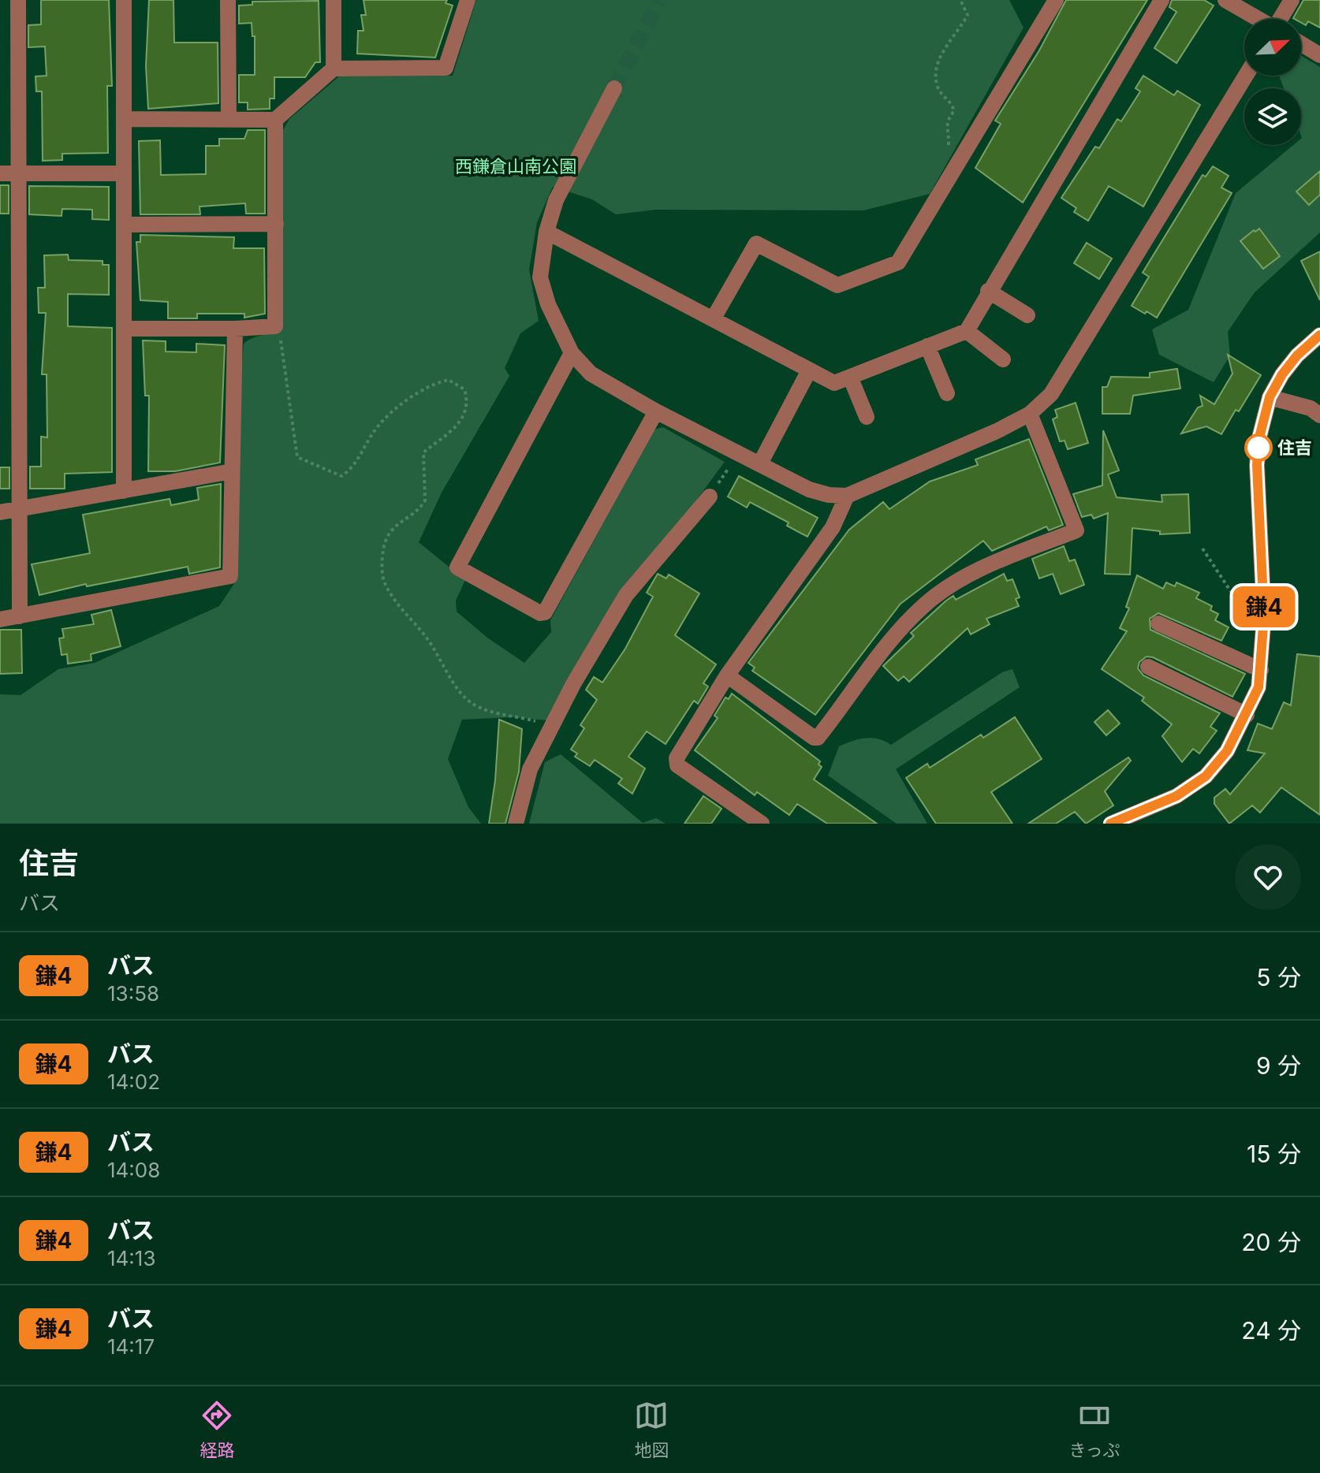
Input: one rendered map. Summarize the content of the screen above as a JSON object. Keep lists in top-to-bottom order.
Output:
{
  "parks": ["西鎌倉山南公園"],
  "places": ["住吉"],
  "lines": ["bus line 鎌4"],
  "north": "top right",
  "page": {
    "on_map": "鎌4",
    "heading": ["住吉", "バス"],
    "list": [
      {
        "mark": "鎌4",
        "name": "バス",
        "note": "13:58",
        "value": "5 分"
      },
      {
        "mark": "鎌4",
        "name": "バス",
        "note": "14:02",
        "value": "9 分"
      },
      {
        "mark": "鎌4",
        "name": "バス",
        "note": "14:08",
        "value": "15 分"
      },
      {
        "mark": "鎌4",
        "name": "バス",
        "note": "14:13",
        "value": "20 分"
      },
      {
        "mark": "鎌4",
        "name": "バス",
        "note": "14:17",
        "value": "24 分"
      }
    ],
    "tabs": ["経路", "地図", "きっぷ"]
  }
}
